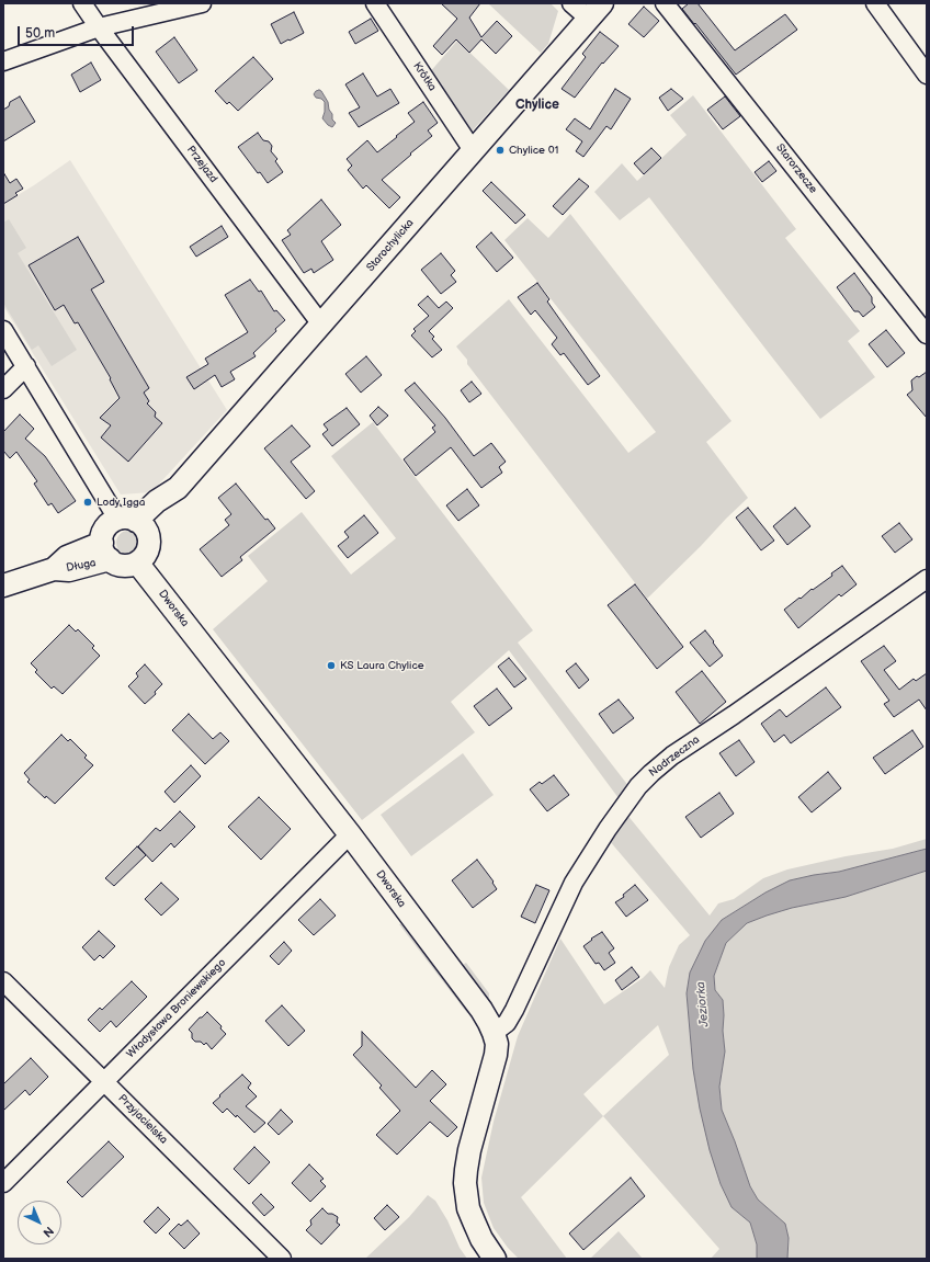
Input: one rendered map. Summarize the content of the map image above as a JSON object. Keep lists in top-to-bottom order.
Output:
{
  "streets": {
    "street": [
      "Krótka",
      "Przejazd",
      "Starorzecze",
      "Starochylicka",
      "Długa",
      "Dworska",
      "Nadrzeczna",
      "Władysława Broniewskiego",
      "Przyjacielska"
    ]
  },
  "crossings": [
    ["Krótka", "Starochylicka"],
    ["Przejazd", "Starochylicka"],
    ["Starochylicka", "Długa"],
    ["Starochylicka", "Dworska"],
    ["Długa", "Dworska"],
    ["Dworska", "Nadrzeczna"],
    ["Dworska", "Władysława Broniewskiego"],
    ["Władysława Broniewskiego", "Przyjacielska"]
  ],
  "districts": ["Chylice"],
  "water": ["Jeziorka"],
  "places": ["Chylice 01", "Lody Igga", "KS Laura Chylice"],
  "scale_bar": "50 m",
  "north": "bottom right"
}
